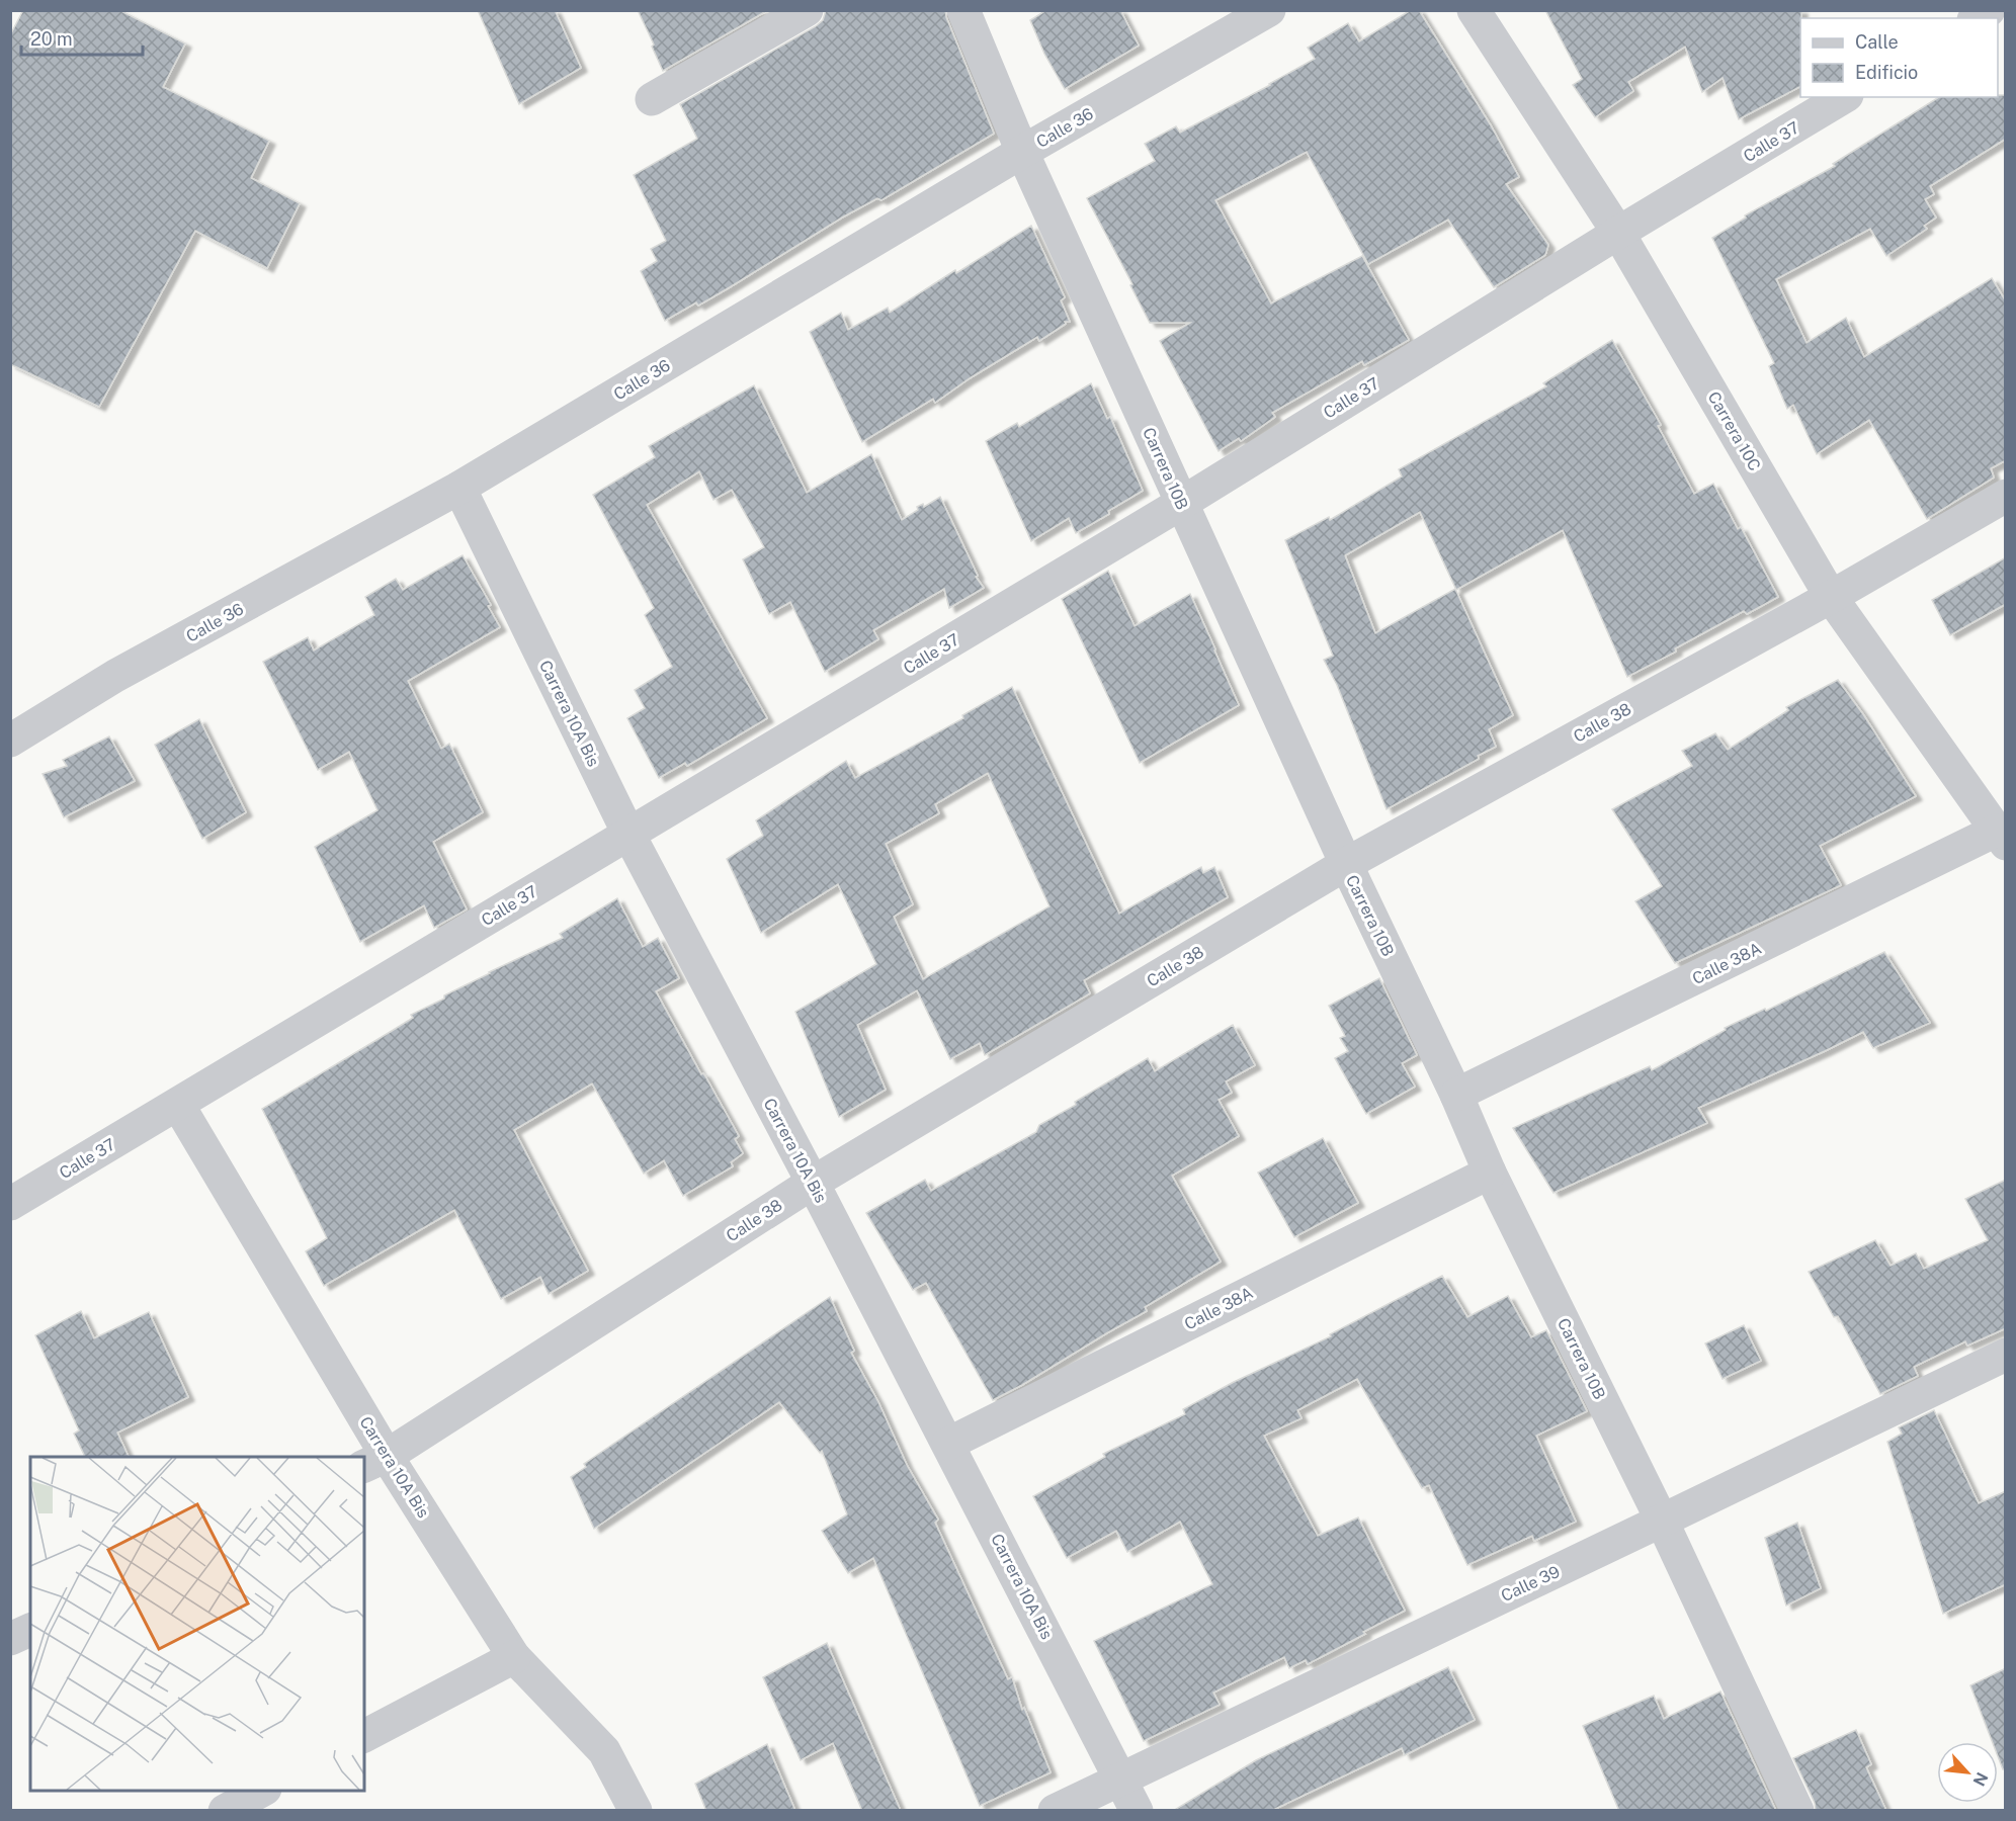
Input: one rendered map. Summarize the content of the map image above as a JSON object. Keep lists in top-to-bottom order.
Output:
{
  "streets": {
    "street": [
      "Calle 36",
      "Calle 37",
      "Carrera 10C",
      "Carrera 10B",
      "Carrera 10A Bis",
      "Calle 38",
      "Calle 38A",
      "Calle 39"
    ]
  },
  "crossings": [
    ["Calle 36", "Carrera 10B"],
    ["Calle 36", "Carrera 10A Bis"],
    ["Calle 37", "Carrera 10C"],
    ["Calle 37", "Carrera 10B"],
    ["Calle 37", "Carrera 10A Bis"],
    ["Carrera 10C", "Calle 38"],
    ["Carrera 10C", "Calle 38A"],
    ["Carrera 10B", "Calle 38"],
    ["Carrera 10B", "Calle 38A"],
    ["Carrera 10B", "Calle 39"],
    ["Carrera 10A Bis", "Calle 38"],
    ["Carrera 10A Bis", "Calle 38A"],
    ["Carrera 10A Bis", "Calle 39"]
  ],
  "legend": ["Calle", "Edificio"],
  "scale_bar": "20 m",
  "north": "bottom right"
}
